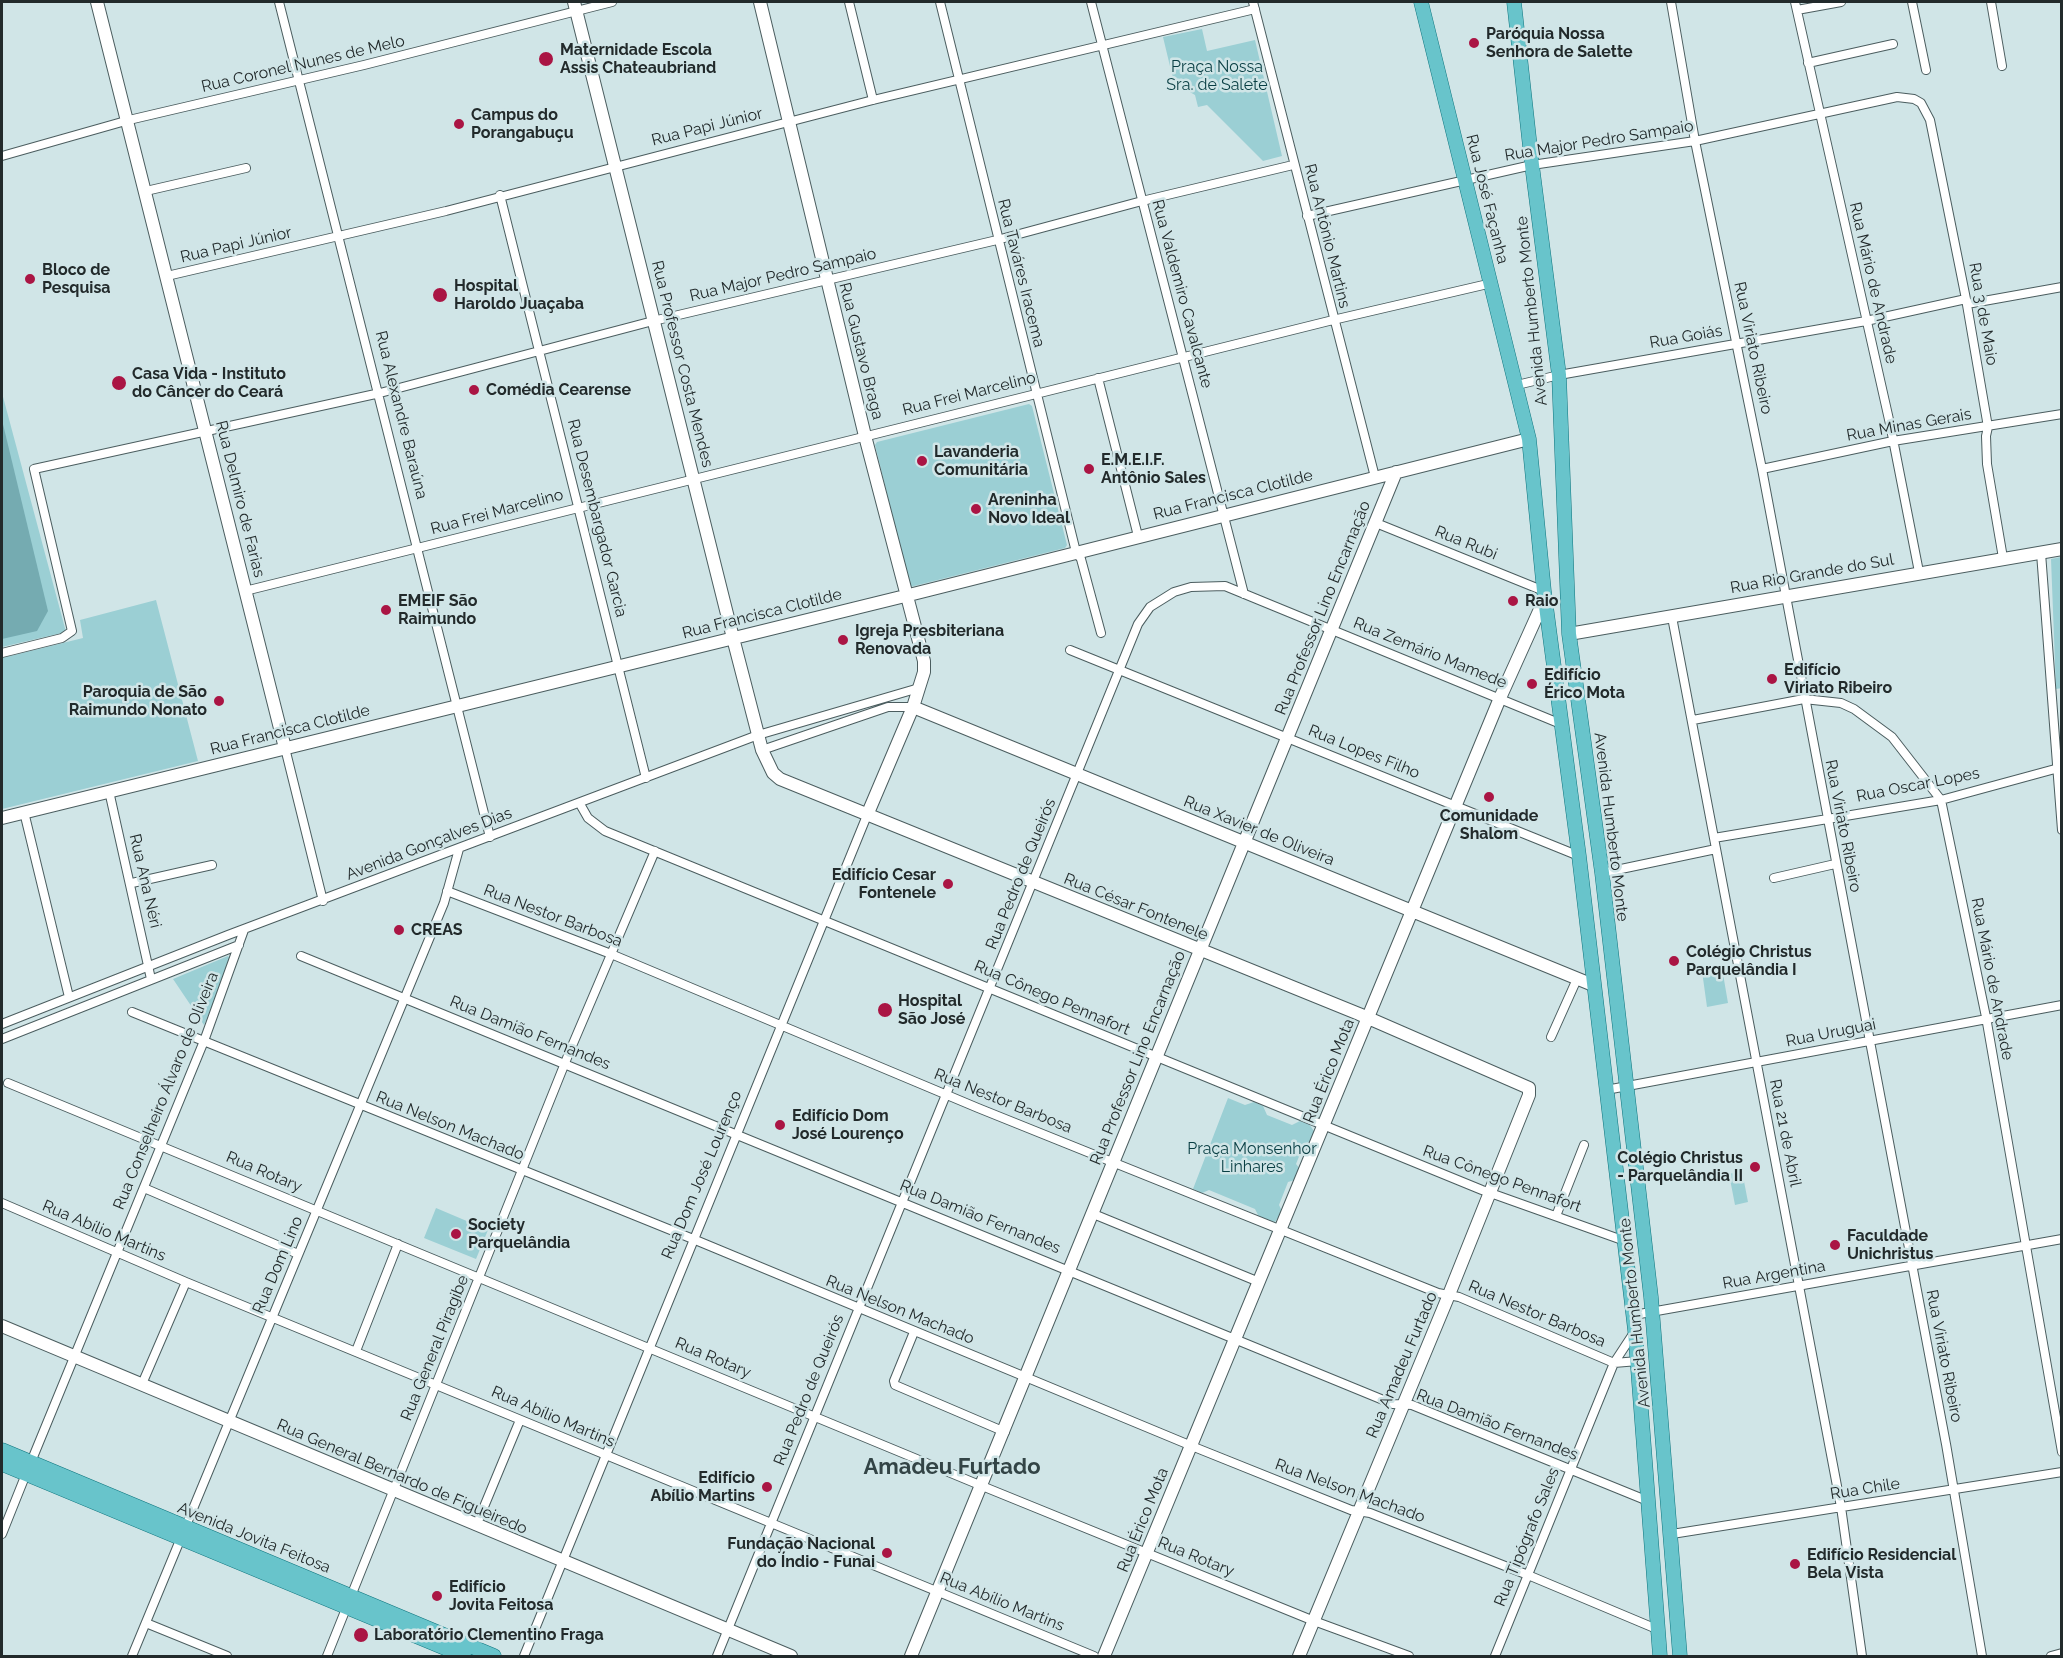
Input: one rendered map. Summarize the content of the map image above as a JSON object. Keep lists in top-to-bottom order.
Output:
{
  "streets": {
    "main road": ["Rua José Façanha", "Avenida Humberto Monte", "Avenida Jovita Feitosa"],
    "street": [
      "Rua Coronel Nunes de Melo",
      "Rua Papi Júnior",
      "Rua Major Pedro Sampaio",
      "Rua Antônio Martins",
      "Rua Taváres Iracema",
      "Rua Mário de Andrade",
      "Rua Valdemiro Cavalcante",
      "Rua 3 de Maio",
      "Rua Goiás",
      "Rua Viriato Ribeiro",
      "Rua Gustavo Braga",
      "Rua Professor Costa Mendes",
      "Rua Frei Marcelino",
      "Rua Alexandre Baraúna",
      "Rua Minas Gerais",
      "Rua Francisca Clotilde",
      "Rua Delmiro de Farias",
      "Rua Desembargador Garcia",
      "Rua Rubi",
      "Rua Rio Grande do Sul",
      "Rua Professor Lino Encarnação",
      "Rua Zemário Mamede",
      "Rua Lopes Filho",
      "Rua Oscar Lopes",
      "Rua Xavier de Oliveira",
      "Avenida Gonçalves Dias",
      "Rua Pedro de Queirós",
      "Rua Ana Néri",
      "Rua César Fontenele",
      "Rua Nestor Barbosa",
      "Rua Cônego Pennafort",
      "Rua Damião Fernandes",
      "Rua Uruguai",
      "Rua Érico Mota",
      "Rua Conselheiro Álvaro de Oliveira",
      "Rua Nelson Machado",
      "Rua 21 de Abril",
      "Rua Rotary",
      "Rua Dom José Lourenço",
      "Rua Abílio Martins",
      "Rua Dom Lino",
      "Rua Argentina",
      "Rua General Piragibe",
      "Rua Amadeu Furtado",
      "Rua General Bernardo de Figueiredo",
      "Rua Chile",
      "Rua Tipógrafo Sales"
    ]
  },
  "crossings": [
    ["Rua Coronel Nunes de Melo", "Rua Professor Costa Mendes"],
    ["Rua Coronel Nunes de Melo", "Rua Alexandre Baraúna"],
    ["Rua Coronel Nunes de Melo", "Rua Delmiro de Farias"],
    ["Rua Papi Júnior", "Rua Antônio Martins"],
    ["Rua Papi Júnior", "Rua Taváres Iracema"],
    ["Rua Papi Júnior", "Rua Valdemiro Cavalcante"],
    ["Rua Papi Júnior", "Rua Gustavo Braga"],
    ["Rua Papi Júnior", "Rua Professor Costa Mendes"],
    ["Rua Papi Júnior", "Rua Alexandre Baraúna"],
    ["Rua Papi Júnior", "Rua Delmiro de Farias"],
    ["Rua Papi Júnior", "Rua Desembargador Garcia"],
    ["Rua Major Pedro Sampaio", "Rua José Façanha"],
    ["Rua Major Pedro Sampaio", "Rua Antônio Martins"],
    ["Rua Major Pedro Sampaio", "Rua Taváres Iracema"],
    ["Rua Major Pedro Sampaio", "Rua Mário de Andrade"],
    ["Rua Major Pedro Sampaio", "Rua Valdemiro Cavalcante"],
    ["Rua Major Pedro Sampaio", "Avenida Humberto Monte"],
    ["Rua Major Pedro Sampaio", "Rua 3 de Maio"],
    ["Rua Major Pedro Sampaio", "Rua Viriato Ribeiro"],
    ["Rua Major Pedro Sampaio", "Rua Gustavo Braga"],
    ["Rua Major Pedro Sampaio", "Rua Professor Costa Mendes"],
    ["Rua Major Pedro Sampaio", "Rua Alexandre Baraúna"],
    ["Rua Major Pedro Sampaio", "Rua Delmiro de Farias"],
    ["Rua Major Pedro Sampaio", "Rua Desembargador Garcia"],
    ["Rua José Façanha", "Avenida Humberto Monte"],
    ["Rua José Façanha", "Rua Goiás"],
    ["Rua José Façanha", "Rua Frei Marcelino"],
    ["Rua José Façanha", "Rua Francisca Clotilde"],
    ["Rua Antônio Martins", "Rua Frei Marcelino"],
    ["Rua Antônio Martins", "Rua Francisca Clotilde"],
    ["Rua Taváres Iracema", "Rua Frei Marcelino"],
    ["Rua Taváres Iracema", "Rua Francisca Clotilde"],
    ["Rua Mário de Andrade", "Rua Goiás"],
    ["Rua Mário de Andrade", "Rua Viriato Ribeiro"],
    ["Rua Mário de Andrade", "Rua Minas Gerais"],
    ["Rua Mário de Andrade", "Rua Rio Grande do Sul"],
    ["Rua Mário de Andrade", "Rua Oscar Lopes"],
    ["Rua Mário de Andrade", "Rua Uruguai"],
    ["Rua Mário de Andrade", "Rua 21 de Abril"],
    ["Rua Mário de Andrade", "Rua Argentina"],
    ["Rua Valdemiro Cavalcante", "Rua Frei Marcelino"],
    ["Rua Valdemiro Cavalcante", "Rua Francisca Clotilde"],
    ["Rua Valdemiro Cavalcante", "Rua Zemário Mamede"],
    ["Avenida Humberto Monte", "Rua Goiás"],
    ["Avenida Humberto Monte", "Rua Francisca Clotilde"],
    ["Avenida Humberto Monte", "Rua Rubi"],
    ["Avenida Humberto Monte", "Rua Rio Grande do Sul"],
    ["Avenida Humberto Monte", "Rua Zemário Mamede"],
    ["Avenida Humberto Monte", "Rua Lopes Filho"],
    ["Avenida Humberto Monte", "Rua Xavier de Oliveira"],
    ["Avenida Humberto Monte", "Rua Nestor Barbosa"],
    ["Avenida Humberto Monte", "Rua Cônego Pennafort"],
    ["Avenida Humberto Monte", "Rua Damião Fernandes"],
    ["Avenida Humberto Monte", "Rua Uruguai"],
    ["Avenida Humberto Monte", "Rua Érico Mota"],
    ["Avenida Humberto Monte", "Rua Nelson Machado"],
    ["Avenida Humberto Monte", "Rua Argentina"],
    ["Avenida Humberto Monte", "Rua Chile"],
    ["Rua 3 de Maio", "Rua Goiás"],
    ["Rua 3 de Maio", "Rua Minas Gerais"],
    ["Rua 3 de Maio", "Rua Rio Grande do Sul"],
    ["Rua Goiás", "Rua Viriato Ribeiro"],
    ["Rua Viriato Ribeiro", "Rua Minas Gerais"],
    ["Rua Viriato Ribeiro", "Rua Rio Grande do Sul"],
    ["Rua Viriato Ribeiro", "Rua Oscar Lopes"],
    ["Rua Viriato Ribeiro", "Rua Uruguai"],
    ["Rua Viriato Ribeiro", "Rua Argentina"],
    ["Rua Viriato Ribeiro", "Rua Chile"],
    ["Rua Gustavo Braga", "Rua Frei Marcelino"],
    ["Rua Gustavo Braga", "Rua Francisca Clotilde"],
    ["Rua Gustavo Braga", "Rua Xavier de Oliveira"],
    ["Rua Gustavo Braga", "Avenida Gonçalves Dias"],
    ["Rua Gustavo Braga", "Rua Dom José Lourenço"],
    ["Rua Professor Costa Mendes", "Rua Frei Marcelino"],
    ["Rua Professor Costa Mendes", "Rua Francisca Clotilde"],
    ["Rua Professor Costa Mendes", "Avenida Gonçalves Dias"],
    ["Rua Professor Costa Mendes", "Rua César Fontenele"],
    ["Rua Frei Marcelino", "Rua Alexandre Baraúna"],
    ["Rua Frei Marcelino", "Rua Delmiro de Farias"],
    ["Rua Frei Marcelino", "Rua Desembargador Garcia"],
    ["Rua Alexandre Baraúna", "Rua Francisca Clotilde"],
    ["Rua Alexandre Baraúna", "Avenida Gonçalves Dias"],
    ["Rua Francisca Clotilde", "Rua Delmiro de Farias"],
    ["Rua Francisca Clotilde", "Rua Desembargador Garcia"],
    ["Rua Francisca Clotilde", "Rua Professor Lino Encarnação"],
    ["Rua Francisca Clotilde", "Rua Ana Néri"],
    ["Rua Delmiro de Farias", "Avenida Gonçalves Dias"],
    ["Rua Desembargador Garcia", "Avenida Gonçalves Dias"],
    ["Rua Rubi", "Rua Professor Lino Encarnação"],
    ["Rua Rubi", "Rua Érico Mota"],
    ["Rua Rio Grande do Sul", "Rua 21 de Abril"],
    ["Rua Professor Lino Encarnação", "Rua Zemário Mamede"],
    ["Rua Professor Lino Encarnação", "Rua Lopes Filho"],
    ["Rua Professor Lino Encarnação", "Rua Xavier de Oliveira"],
    ["Rua Professor Lino Encarnação", "Rua César Fontenele"],
    ["Rua Professor Lino Encarnação", "Rua Nestor Barbosa"],
    ["Rua Professor Lino Encarnação", "Rua Cônego Pennafort"],
    ["Rua Professor Lino Encarnação", "Rua Damião Fernandes"],
    ["Rua Professor Lino Encarnação", "Rua Nelson Machado"],
    ["Rua Professor Lino Encarnação", "Rua Rotary"],
    ["Rua Professor Lino Encarnação", "Rua Abílio Martins"],
    ["Rua Zemário Mamede", "Rua Lopes Filho"],
    ["Rua Zemário Mamede", "Rua Pedro de Queirós"],
    ["Rua Zemário Mamede", "Rua Érico Mota"],
    ["Rua Lopes Filho", "Rua Pedro de Queirós"],
    ["Rua Lopes Filho", "Rua Érico Mota"],
    ["Rua Oscar Lopes", "Rua 21 de Abril"],
    ["Rua Xavier de Oliveira", "Rua Pedro de Queirós"],
    ["Rua Xavier de Oliveira", "Rua Érico Mota"],
    ["Rua Xavier de Oliveira", "Rua Dom José Lourenço"],
    ["Avenida Gonçalves Dias", "Rua Ana Néri"],
    ["Avenida Gonçalves Dias", "Rua César Fontenele"],
    ["Avenida Gonçalves Dias", "Rua Cônego Pennafort"],
    ["Avenida Gonçalves Dias", "Rua Conselheiro Álvaro de Oliveira"],
    ["Avenida Gonçalves Dias", "Rua Dom Lino"],
    ["Rua Pedro de Queirós", "Rua César Fontenele"],
    ["Rua Pedro de Queirós", "Rua Nestor Barbosa"],
    ["Rua Pedro de Queirós", "Rua Cônego Pennafort"],
    ["Rua Pedro de Queirós", "Rua Damião Fernandes"],
    ["Rua Pedro de Queirós", "Rua Nelson Machado"],
    ["Rua Pedro de Queirós", "Rua Rotary"],
    ["Rua Pedro de Queirós", "Rua Abílio Martins"],
    ["Rua Pedro de Queirós", "Rua General Bernardo de Figueiredo"],
    ["Rua César Fontenele", "Rua Érico Mota"],
    ["Rua César Fontenele", "Rua Dom José Lourenço"],
    ["Rua César Fontenele", "Rua Amadeu Furtado"],
    ["Rua Nestor Barbosa", "Rua Érico Mota"],
    ["Rua Nestor Barbosa", "Rua Dom José Lourenço"],
    ["Rua Nestor Barbosa", "Rua Dom Lino"],
    ["Rua Nestor Barbosa", "Rua General Piragibe"],
    ["Rua Nestor Barbosa", "Rua Amadeu Furtado"],
    ["Rua Nestor Barbosa", "Rua Tipógrafo Sales"],
    ["Rua Cônego Pennafort", "Rua Érico Mota"],
    ["Rua Cônego Pennafort", "Rua Dom José Lourenço"],
    ["Rua Cônego Pennafort", "Rua General Piragibe"],
    ["Rua Cônego Pennafort", "Rua Amadeu Furtado"],
    ["Rua Damião Fernandes", "Rua Érico Mota"],
    ["Rua Damião Fernandes", "Rua Dom José Lourenço"],
    ["Rua Damião Fernandes", "Rua Dom Lino"],
    ["Rua Damião Fernandes", "Rua General Piragibe"],
    ["Rua Damião Fernandes", "Rua Amadeu Furtado"],
    ["Rua Damião Fernandes", "Rua Tipógrafo Sales"],
    ["Rua Uruguai", "Rua 21 de Abril"],
    ["Rua Érico Mota", "Rua Nelson Machado"],
    ["Rua Érico Mota", "Rua Rotary"],
    ["Rua Conselheiro Álvaro de Oliveira", "Rua Nelson Machado"],
    ["Rua Conselheiro Álvaro de Oliveira", "Rua Rotary"],
    ["Rua Conselheiro Álvaro de Oliveira", "Rua Abílio Martins"],
    ["Rua Conselheiro Álvaro de Oliveira", "Rua General Bernardo de Figueiredo"],
    ["Rua Conselheiro Álvaro de Oliveira", "Avenida Jovita Feitosa"],
    ["Rua Nelson Machado", "Rua Dom José Lourenço"],
    ["Rua Nelson Machado", "Rua Dom Lino"],
    ["Rua Nelson Machado", "Rua General Piragibe"],
    ["Rua Nelson Machado", "Rua Amadeu Furtado"],
    ["Rua Nelson Machado", "Rua Tipógrafo Sales"],
    ["Rua 21 de Abril", "Rua Argentina"],
    ["Rua 21 de Abril", "Rua Chile"],
    ["Rua Rotary", "Rua Dom José Lourenço"],
    ["Rua Rotary", "Rua Dom Lino"],
    ["Rua Rotary", "Rua General Piragibe"],
    ["Rua Rotary", "Rua Amadeu Furtado"],
    ["Rua Dom José Lourenço", "Rua Abílio Martins"],
    ["Rua Dom José Lourenço", "Rua General Bernardo de Figueiredo"],
    ["Rua Abílio Martins", "Rua Dom Lino"],
    ["Rua Abílio Martins", "Rua General Piragibe"],
    ["Rua Dom Lino", "Rua General Bernardo de Figueiredo"],
    ["Rua Dom Lino", "Avenida Jovita Feitosa"],
    ["Rua General Piragibe", "Rua General Bernardo de Figueiredo"],
    ["Rua General Piragibe", "Avenida Jovita Feitosa"]
  ],
  "districts": ["Amadeu Furtado"],
  "parks": ["Praça Nossa Sra. de Salete", "Praça Monsenhor Linhares"],
  "places": [
    "Paróquia Nossa Senhora de Salette",
    "Maternidade Escola Assis Chateaubriand",
    "Campus do Porangabuçu",
    "Bloco de Pesquisa",
    "Hospital Haroldo Juaçaba",
    "Casa Vida - Instituto do Câncer do Ceará",
    "Comédia Cearense",
    "Lavanderia Comunitária",
    "E.M.E.I.F. Antônio Sales",
    "Areninha Novo Ideal",
    "Raio",
    "EMEIF São Raimundo",
    "Igreja Presbiteriana Renovada",
    "Edifício Viriato Ribeiro",
    "Edifício Érico Mota",
    "Paroquia de São Raimundo Nonato",
    "Comunidade Shalom",
    "Edifício Cesar Fontenele",
    "CREAS",
    "Colégio Christus Parquelândia I",
    "Hospital São José",
    "Edifício Dom José Lourenço",
    "Colégio Christus - Parquelândia II",
    "Society Parquelândia",
    "Faculdade Unichristus",
    "Edifício Abílio Martins",
    "Fundação Nacional do Índio - Funai",
    "Edifício Residencial Bela Vista",
    "Edifício Jovita Feitosa",
    "Laboratório Clementino Fraga"
  ]
}
